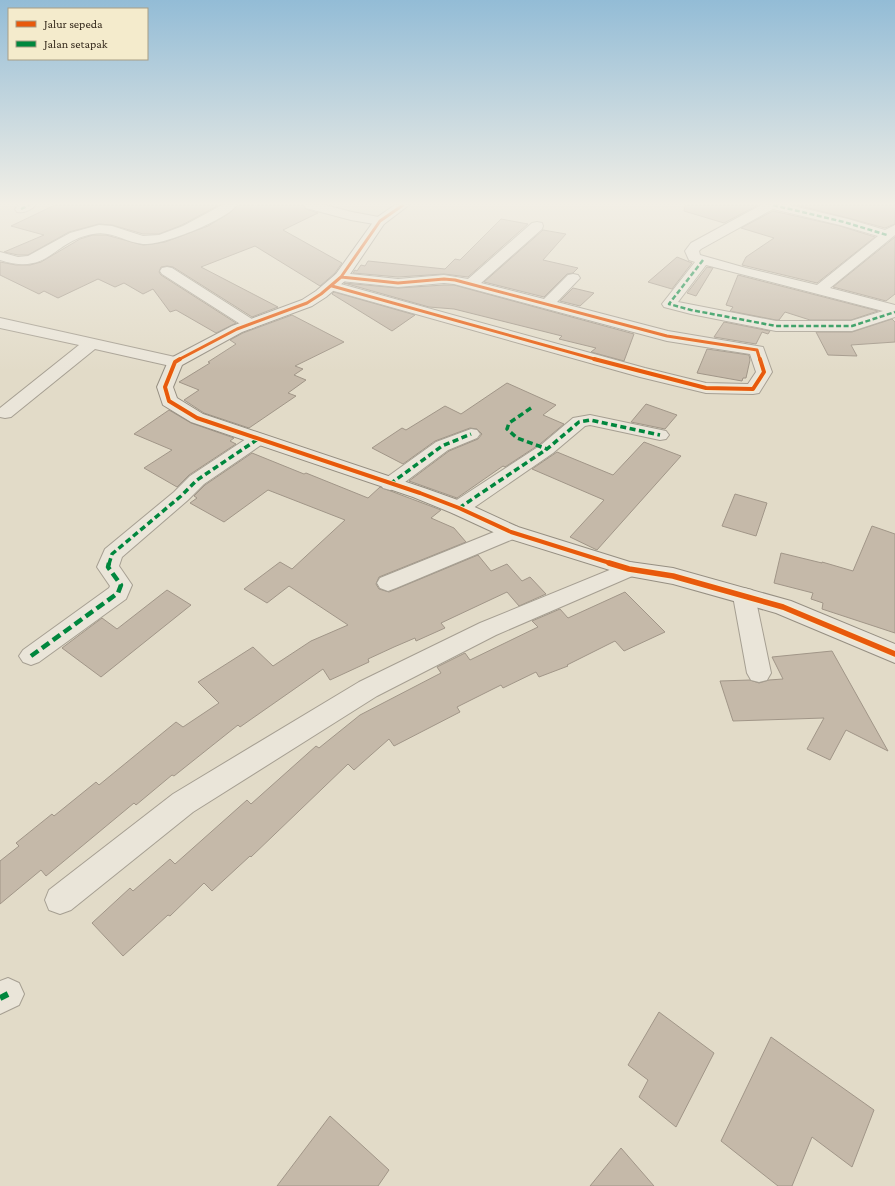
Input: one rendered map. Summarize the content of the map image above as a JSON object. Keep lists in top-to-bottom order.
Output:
{
  "legend": ["Jalur sepeda", "Jalan setapak"]
}
